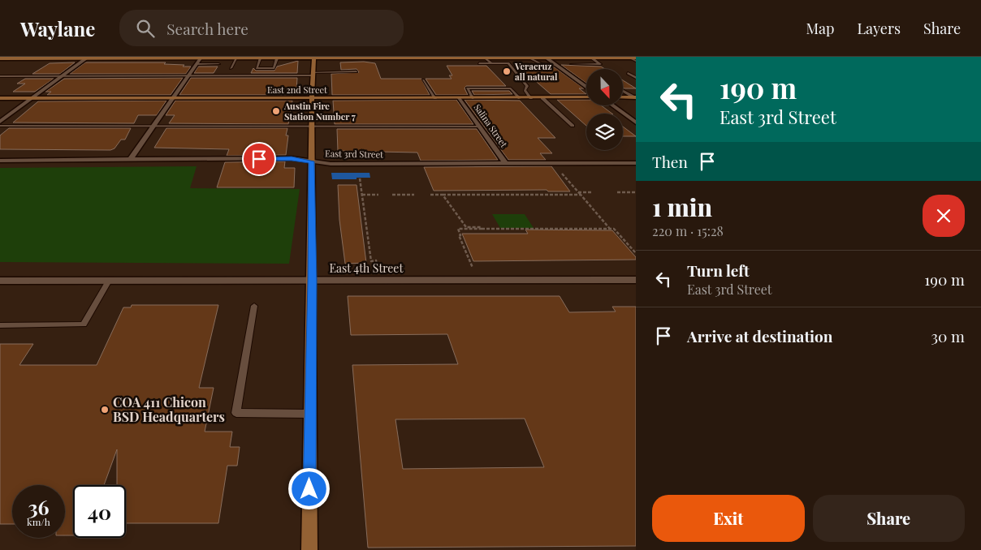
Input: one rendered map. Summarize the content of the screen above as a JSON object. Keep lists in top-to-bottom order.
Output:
{
  "streets": {
    "street": [
      "East 2nd Street",
      "Salina Street",
      "East 3rd Street",
      "East 4th Street"
    ]
  },
  "crossings": [
    ["East 2nd Street", "Salina Street"],
    ["Salina Street", "East 3rd Street"]
  ],
  "places": ["Veracruz all natural", "Austin Fire Station Number 7", "COA 411 Chicon BSD Headquarters"],
  "north": "bottom",
  "page": {
    "header": "Waylane",
    "search": "Search here",
    "nav": ["Map", "Layers", "Share"],
    "turn": ["190 m", "East 3rd Street"],
    "then": "Then",
    "heading": ["1 min", "220 m · 15:28"],
    "list": [
      {
        "name": "Turn left",
        "note": "East 3rd Street",
        "value": "190 m"
      },
      {
        "name": "Arrive at destination",
        "value": "30 m"
      }
    ],
    "speed": "36 km/h",
    "limit": "40",
    "buttons": ["Exit", "Share"]
  }
}
